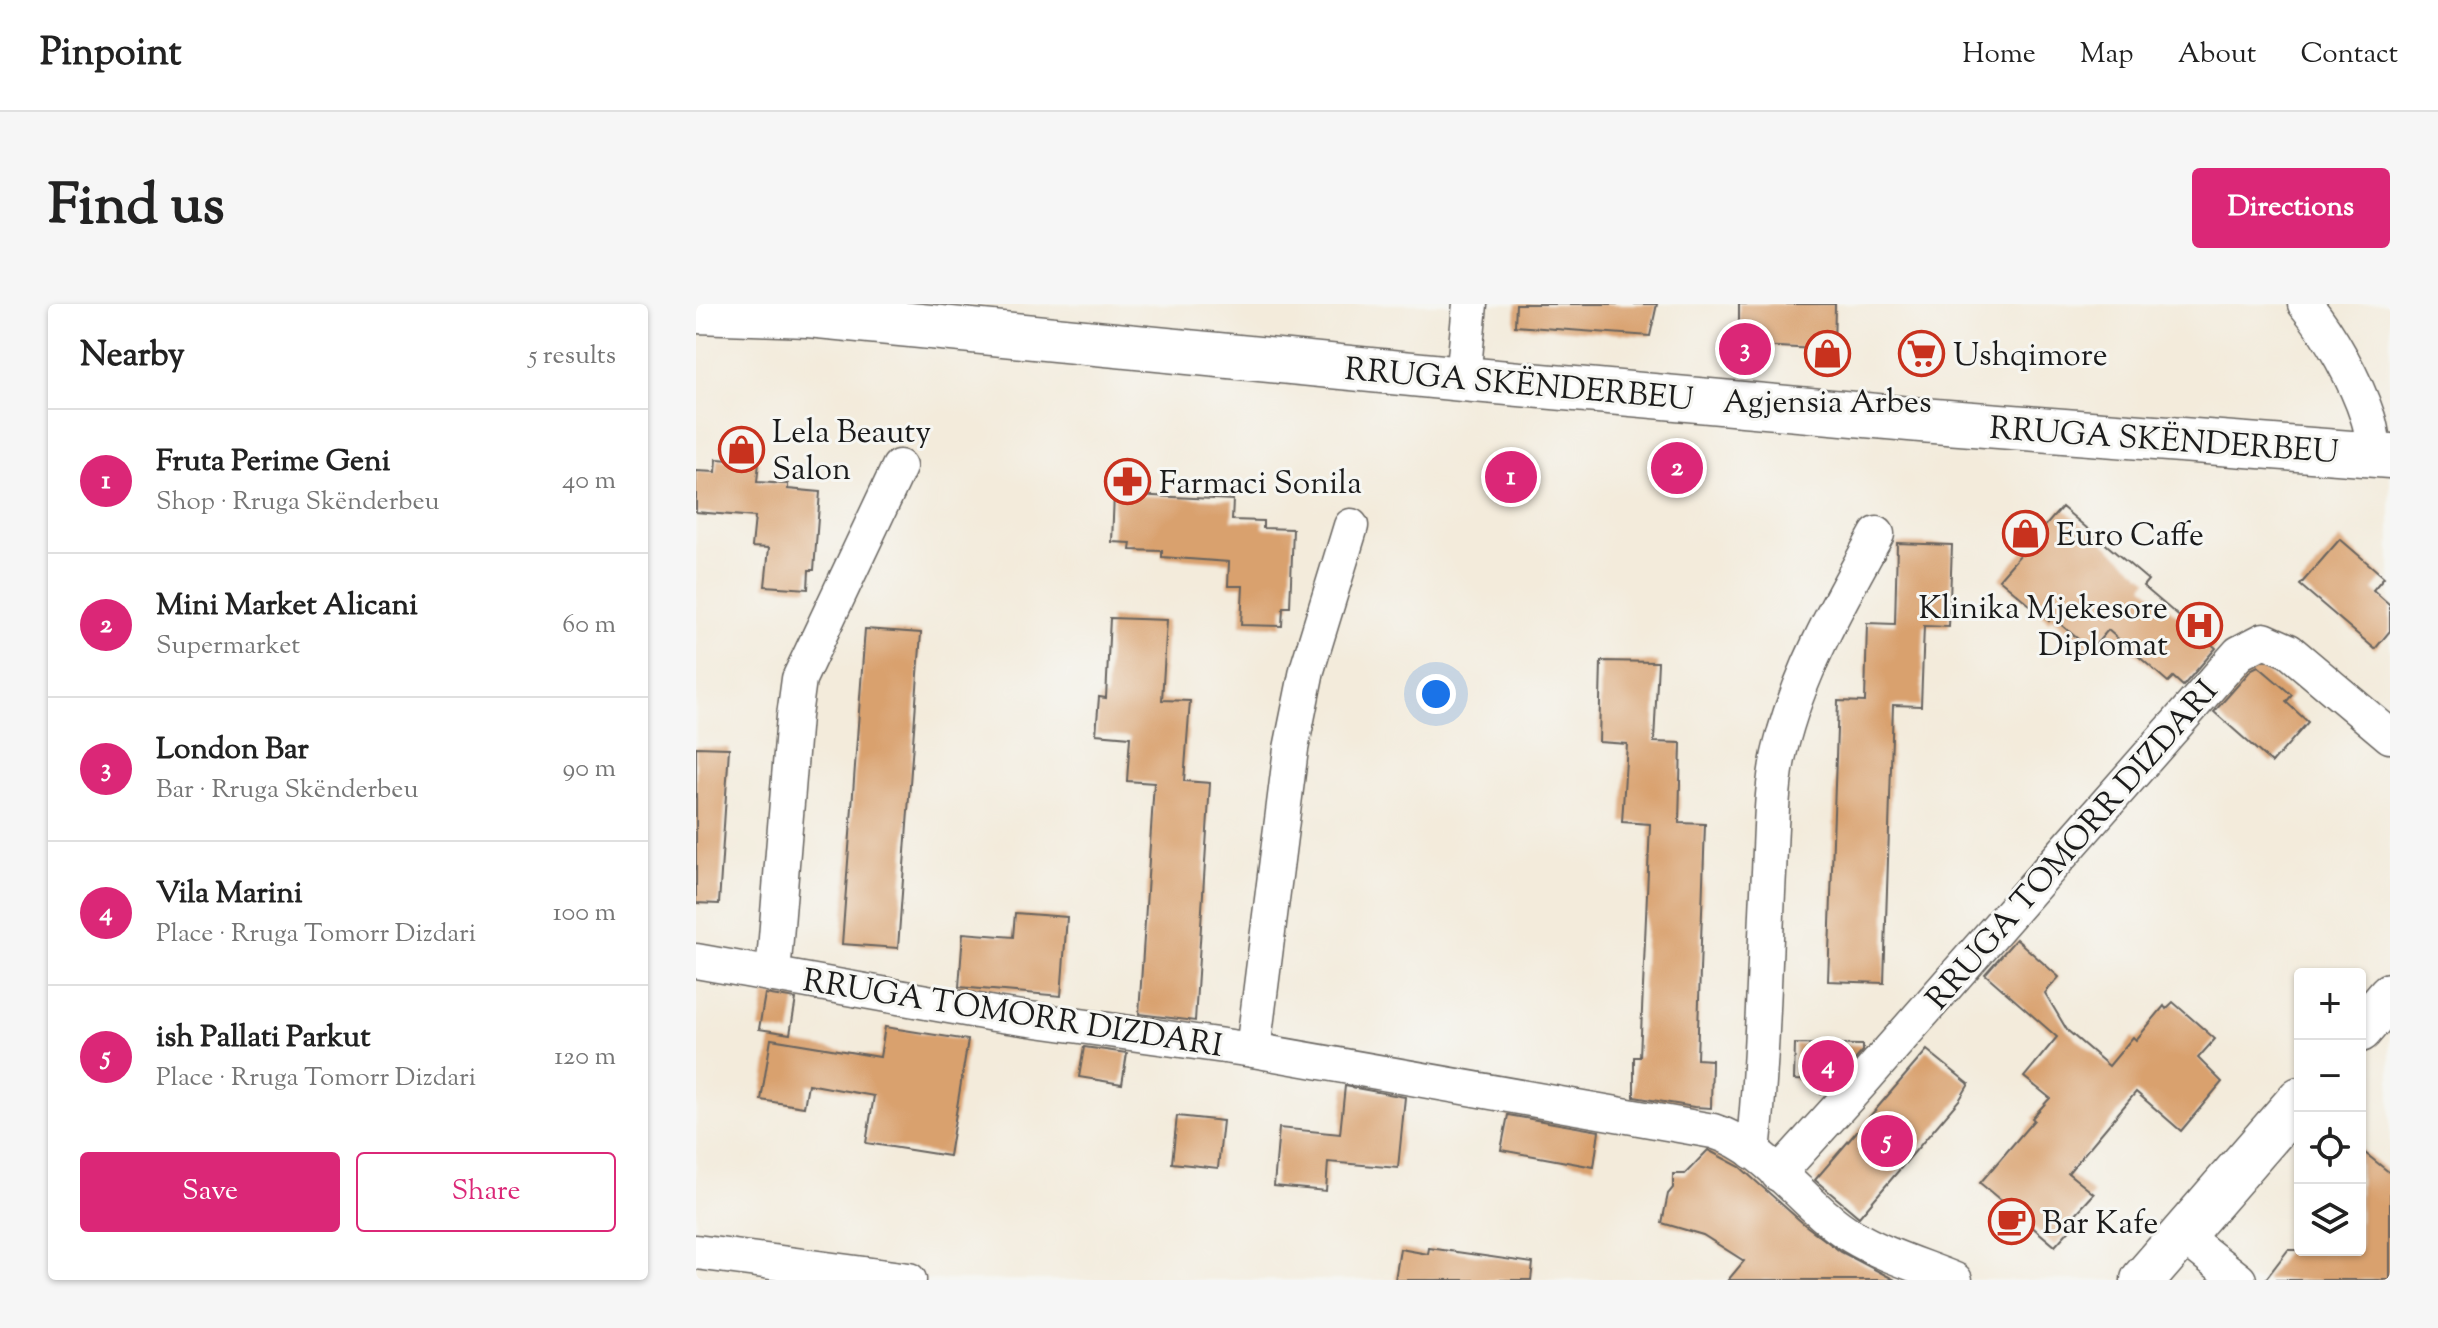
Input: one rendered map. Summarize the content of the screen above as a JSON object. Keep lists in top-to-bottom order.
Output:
{
  "streets": {
    "street": ["RRUGA SKËNDERBEU", "RRUGA TOMORR DIZDARI"]
  },
  "places": {
    "shop": ["Agjensia Arbes", "Lela Beauty Salon", "Euro Caffe"],
    "supermarket": ["Ushqimore"],
    "pharmacy": ["Farmaci Sonila"],
    "hospital": ["Klinika Mjekesore Diplomat"],
    "cafe": ["Bar Kafe"]
  },
  "page": {
    "header": "Pinpoint",
    "nav": [
      "Home",
      "Map",
      "About",
      "Contact"
    ],
    "title": "Find us",
    "buttons": [
      "Directions",
      ["Save", "Share"]
    ],
    "heading": ["Nearby", "5 results"],
    "pins": [
      "3",
      "2",
      "1",
      "4",
      "5"
    ],
    "list": [
      {
        "mark": "1",
        "name": "Fruta Perime Geni",
        "note": "Shop · Rruga Skënderbeu",
        "value": "40 m"
      },
      {
        "mark": "2",
        "name": "Mini Market Alicani",
        "note": "Supermarket",
        "value": "60 m"
      },
      {
        "mark": "3",
        "name": "London Bar",
        "note": "Bar · Rruga Skënderbeu",
        "value": "90 m"
      },
      {
        "mark": "4",
        "name": "Vila Marini",
        "note": "Place · Rruga Tomorr Dizdari",
        "value": "100 m"
      },
      {
        "mark": "5",
        "name": "ish Pallati Parkut",
        "note": "Place · Rruga Tomorr Dizdari",
        "value": "120 m"
      }
    ],
    "map_buttons": ["+", "−"]
  }
}
